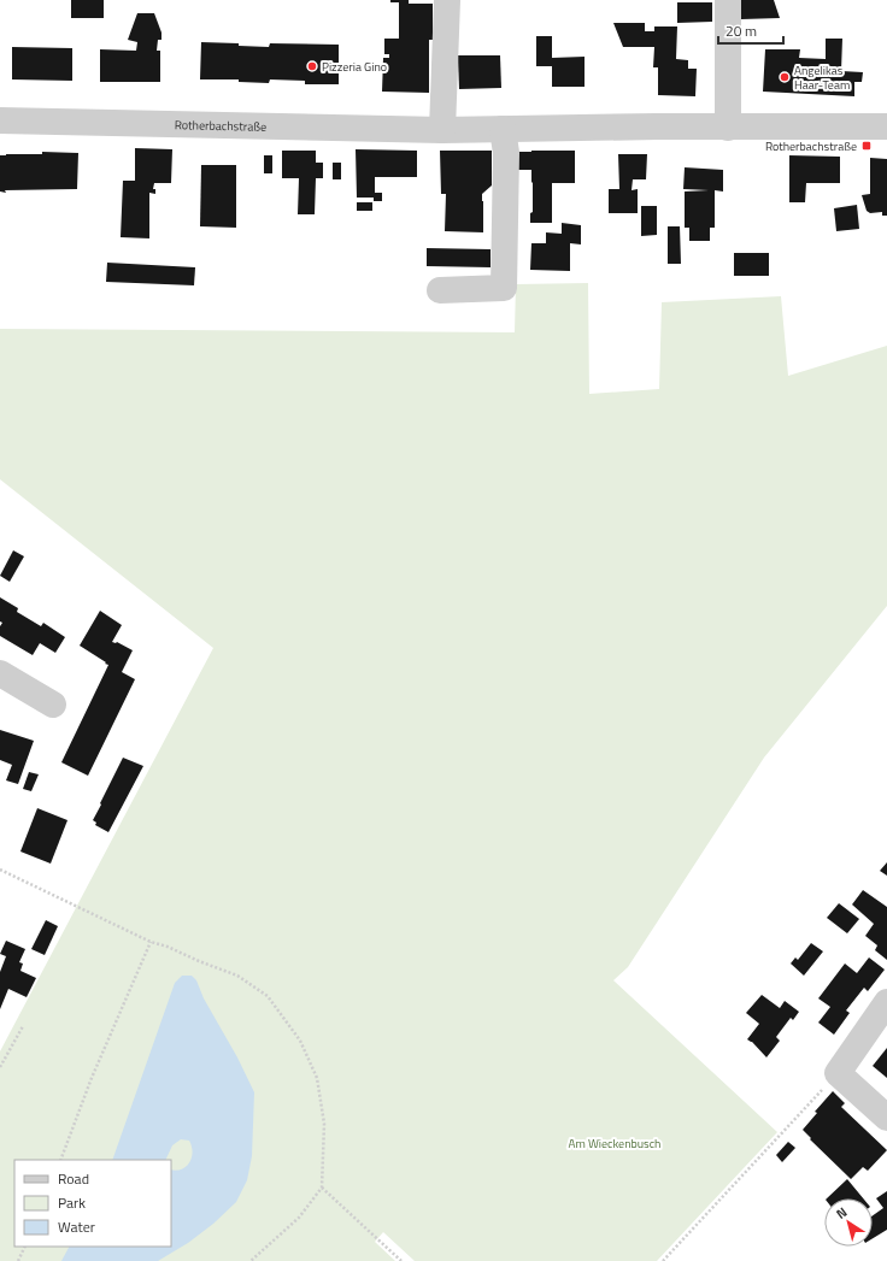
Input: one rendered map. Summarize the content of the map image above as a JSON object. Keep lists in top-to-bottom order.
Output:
{
  "streets": {
    "street": ["Rotherbachstraße"]
  },
  "parks": ["Am Wieckenbusch"],
  "places": {
    "other": ["Pizzeria Gino", "Angelikas Haar-Team"],
    "transit": ["Rotherbachstraße"]
  },
  "legend": ["Road", "Park", "Water"],
  "scale_bar": "20 m",
  "north": "top left"
}
